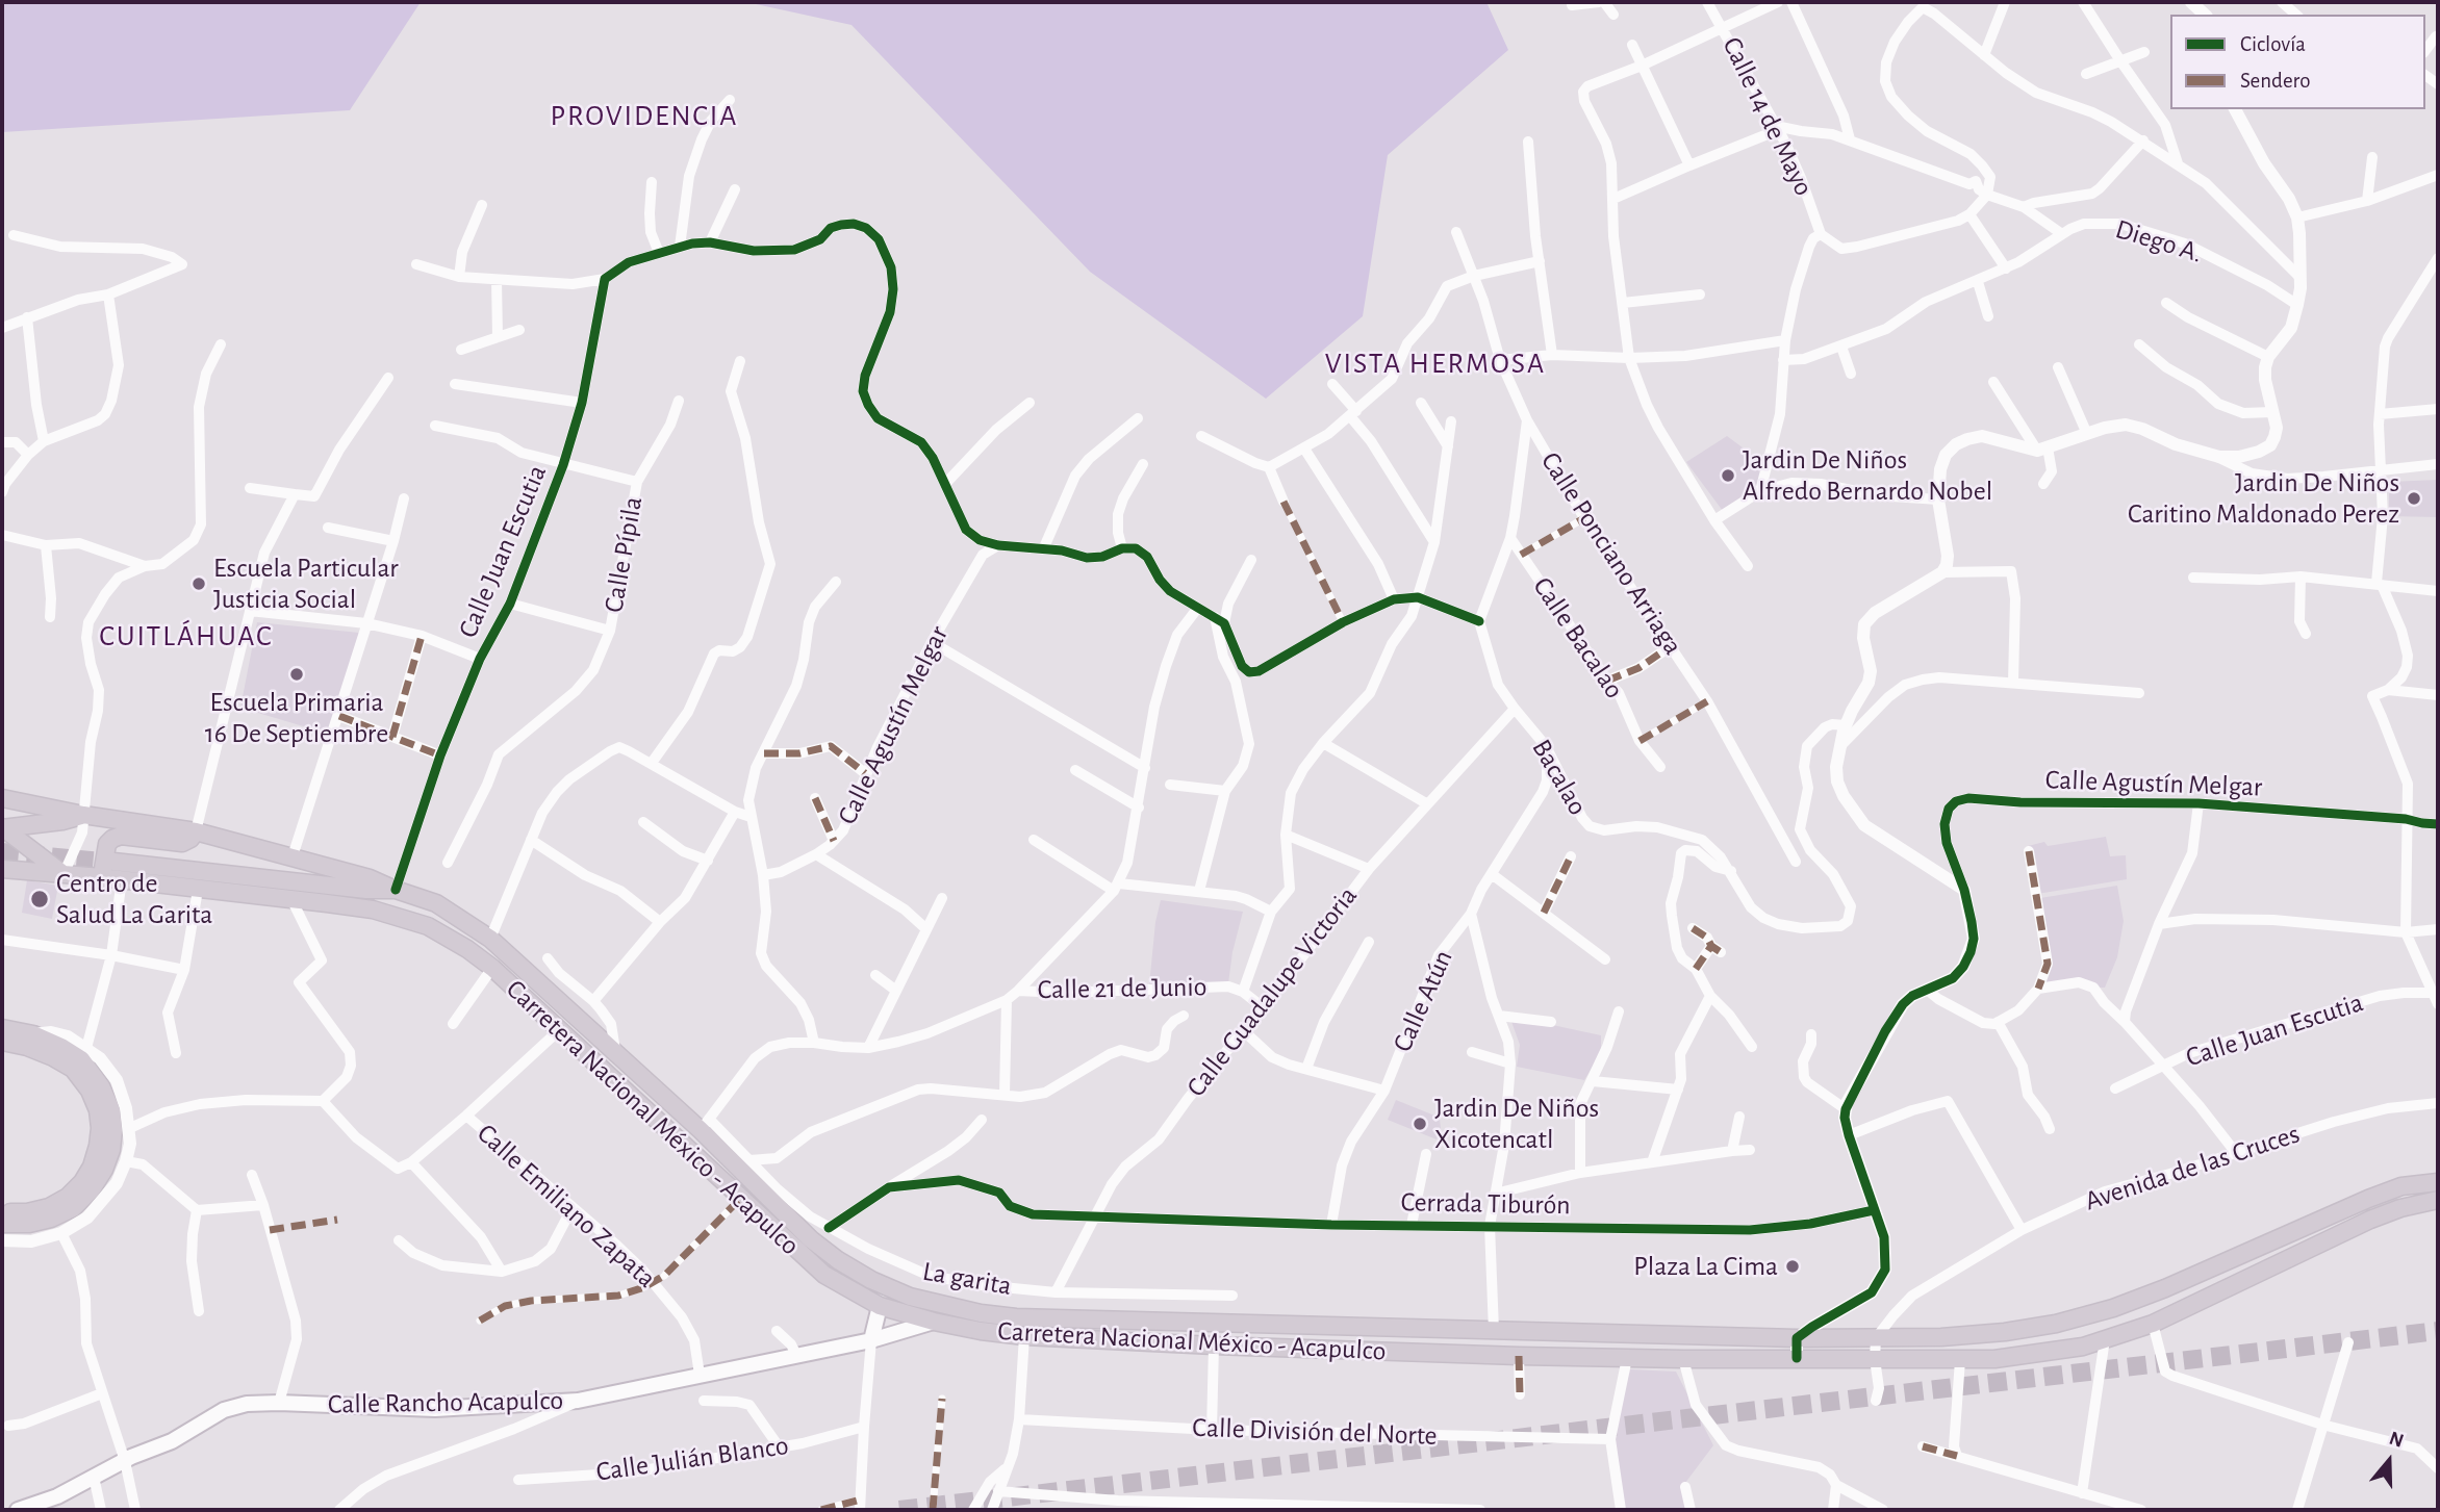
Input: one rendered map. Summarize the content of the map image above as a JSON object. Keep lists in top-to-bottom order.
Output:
{
  "streets": {
    "main road": ["Carretera Nacional México - Acapulco", "Calle Rancho Acapulco"],
    "street": [
      "Calle 14 de Mayo",
      "Diego A.",
      "Calle Juan Escutia",
      "Calle Ponciano Arriaga",
      "Calle Pípila",
      "Calle Bacalao",
      "Calle Agustín Melgar",
      "Bacalao",
      "Calle 21 de Junio",
      "Calle Guadalupe Victoria",
      "Calle Atún",
      "Avenida de las Cruces",
      "Cerrada Tiburón",
      "Calle Emiliano Zapata",
      "La garita",
      "Calle División del Norte",
      "Calle Julián Blanco"
    ]
  },
  "crossings": [
    ["Calle Juan Escutia", "Calle Pípila"],
    ["Calle Juan Escutia", "Carretera Nacional México - Acapulco"],
    ["Bacalao", "Calle Guadalupe Victoria"],
    ["Bacalao", "Calle Atún"],
    ["Calle 21 de Junio", "Calle Guadalupe Victoria"],
    ["Calle Guadalupe Victoria", "Cerrada Tiburón"],
    ["Calle Guadalupe Victoria", "La garita"],
    ["Calle Atún", "Cerrada Tiburón"],
    ["Carretera Nacional México - Acapulco", "Avenida de las Cruces"],
    ["Carretera Nacional México - Acapulco", "La garita"],
    ["Carretera Nacional México - Acapulco", "Calle Rancho Acapulco"],
    ["Calle Emiliano Zapata", "Calle Rancho Acapulco"]
  ],
  "districts": ["PROVIDENCIA", "VISTA HERMOSA", "CUITLÁHUAC"],
  "places": [
    "Jardin De Niños Alfredo Bernardo Nobel",
    "Jardin De Niños Caritino Maldonado Perez",
    "Escuela Particular Justicia Social",
    "Escuela Primaria 16 De Septiembre",
    "Centro de Salud La Garita",
    "Jardin De Niños Xicotencatl",
    "Plaza La Cima"
  ],
  "legend": ["Ciclovía", "Sendero"],
  "north": "top"
}
